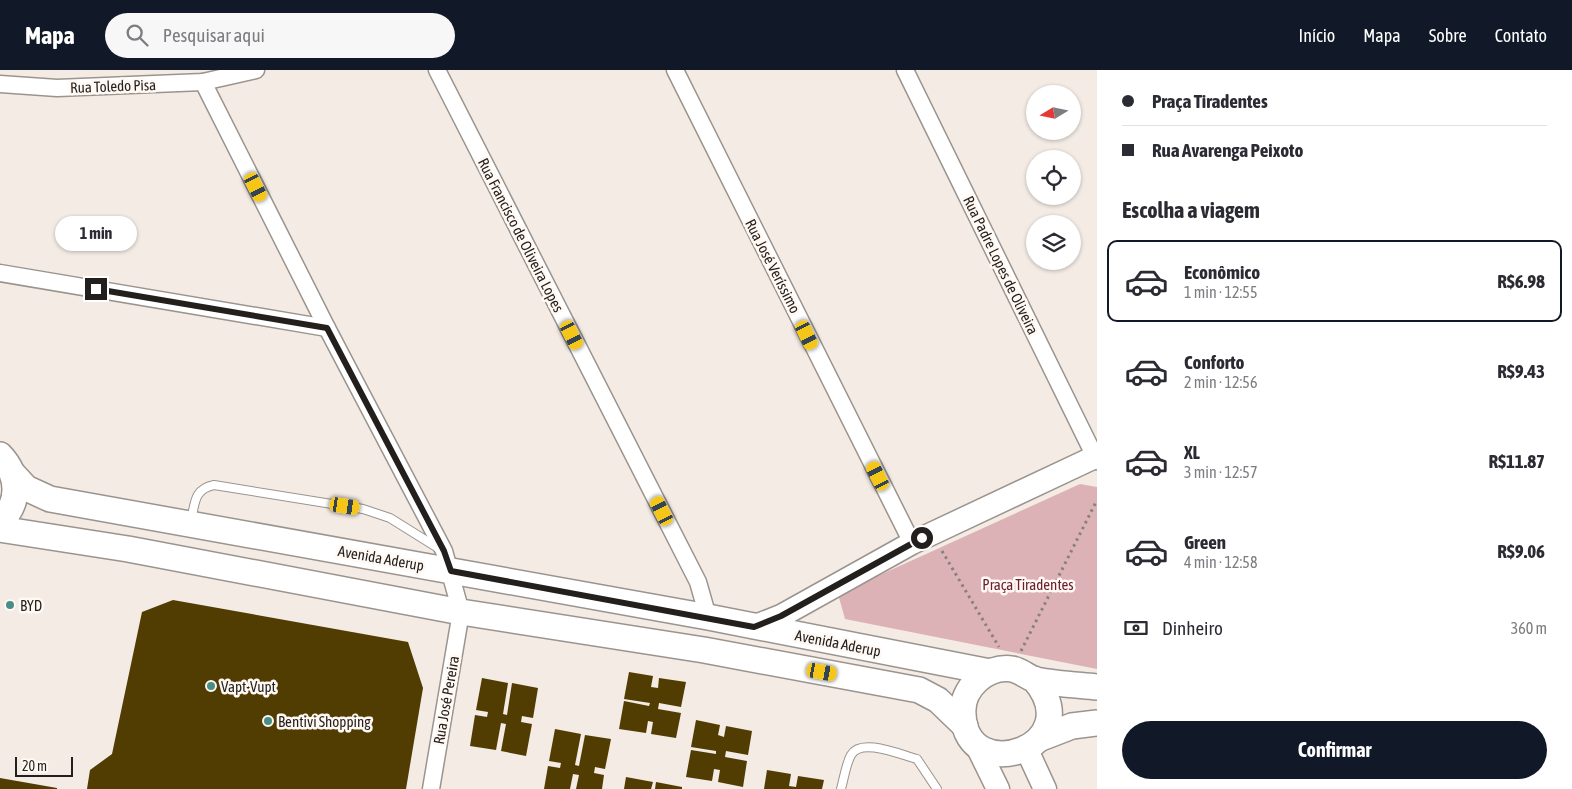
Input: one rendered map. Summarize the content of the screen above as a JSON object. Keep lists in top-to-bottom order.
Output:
{
  "streets": {
    "main road": ["Avenida Aderup"],
    "street": [
      "Rua Toledo Pisa",
      "Rua Francisco de Oliveira Lopes",
      "Rua Padre Lopes de Oliveira",
      "Rua José Veríssimo",
      "Rua José Pereira"
    ]
  },
  "crossings": [
    ["Rua Francisco de Oliveira Lopes", "Avenida Aderup"],
    ["Avenida Aderup", "Rua José Pereira"]
  ],
  "parks": ["Praça Tiradentes"],
  "places": ["BYD", "Vapt-Vupt", "Bentivi Shopping"],
  "scale_bar": "20 m",
  "north": "left",
  "page": {
    "header": "Mapa",
    "search": "Pesquisar aqui",
    "nav": [
      "Início",
      "Mapa",
      "Sobre",
      "Contato"
    ],
    "banner": ["Praça Tiradentes", "Rua Avarenga Peixoto"],
    "heading": "Escolha a viagem",
    "bubble": "1 min",
    "list": [
      {
        "name": "Econômico",
        "note": "1 min · 12:55",
        "value": "R$6.98"
      },
      {
        "name": "Conforto",
        "note": "2 min · 12:56",
        "value": "R$9.43"
      },
      {
        "name": "XL",
        "note": "3 min · 12:57",
        "value": "R$11.87"
      },
      {
        "name": "Green",
        "note": "4 min · 12:58",
        "value": "R$9.06"
      }
    ],
    "pay": ["Dinheiro", "360 m"],
    "buttons": "Confirmar",
    "scale": "20 m"
  }
}
